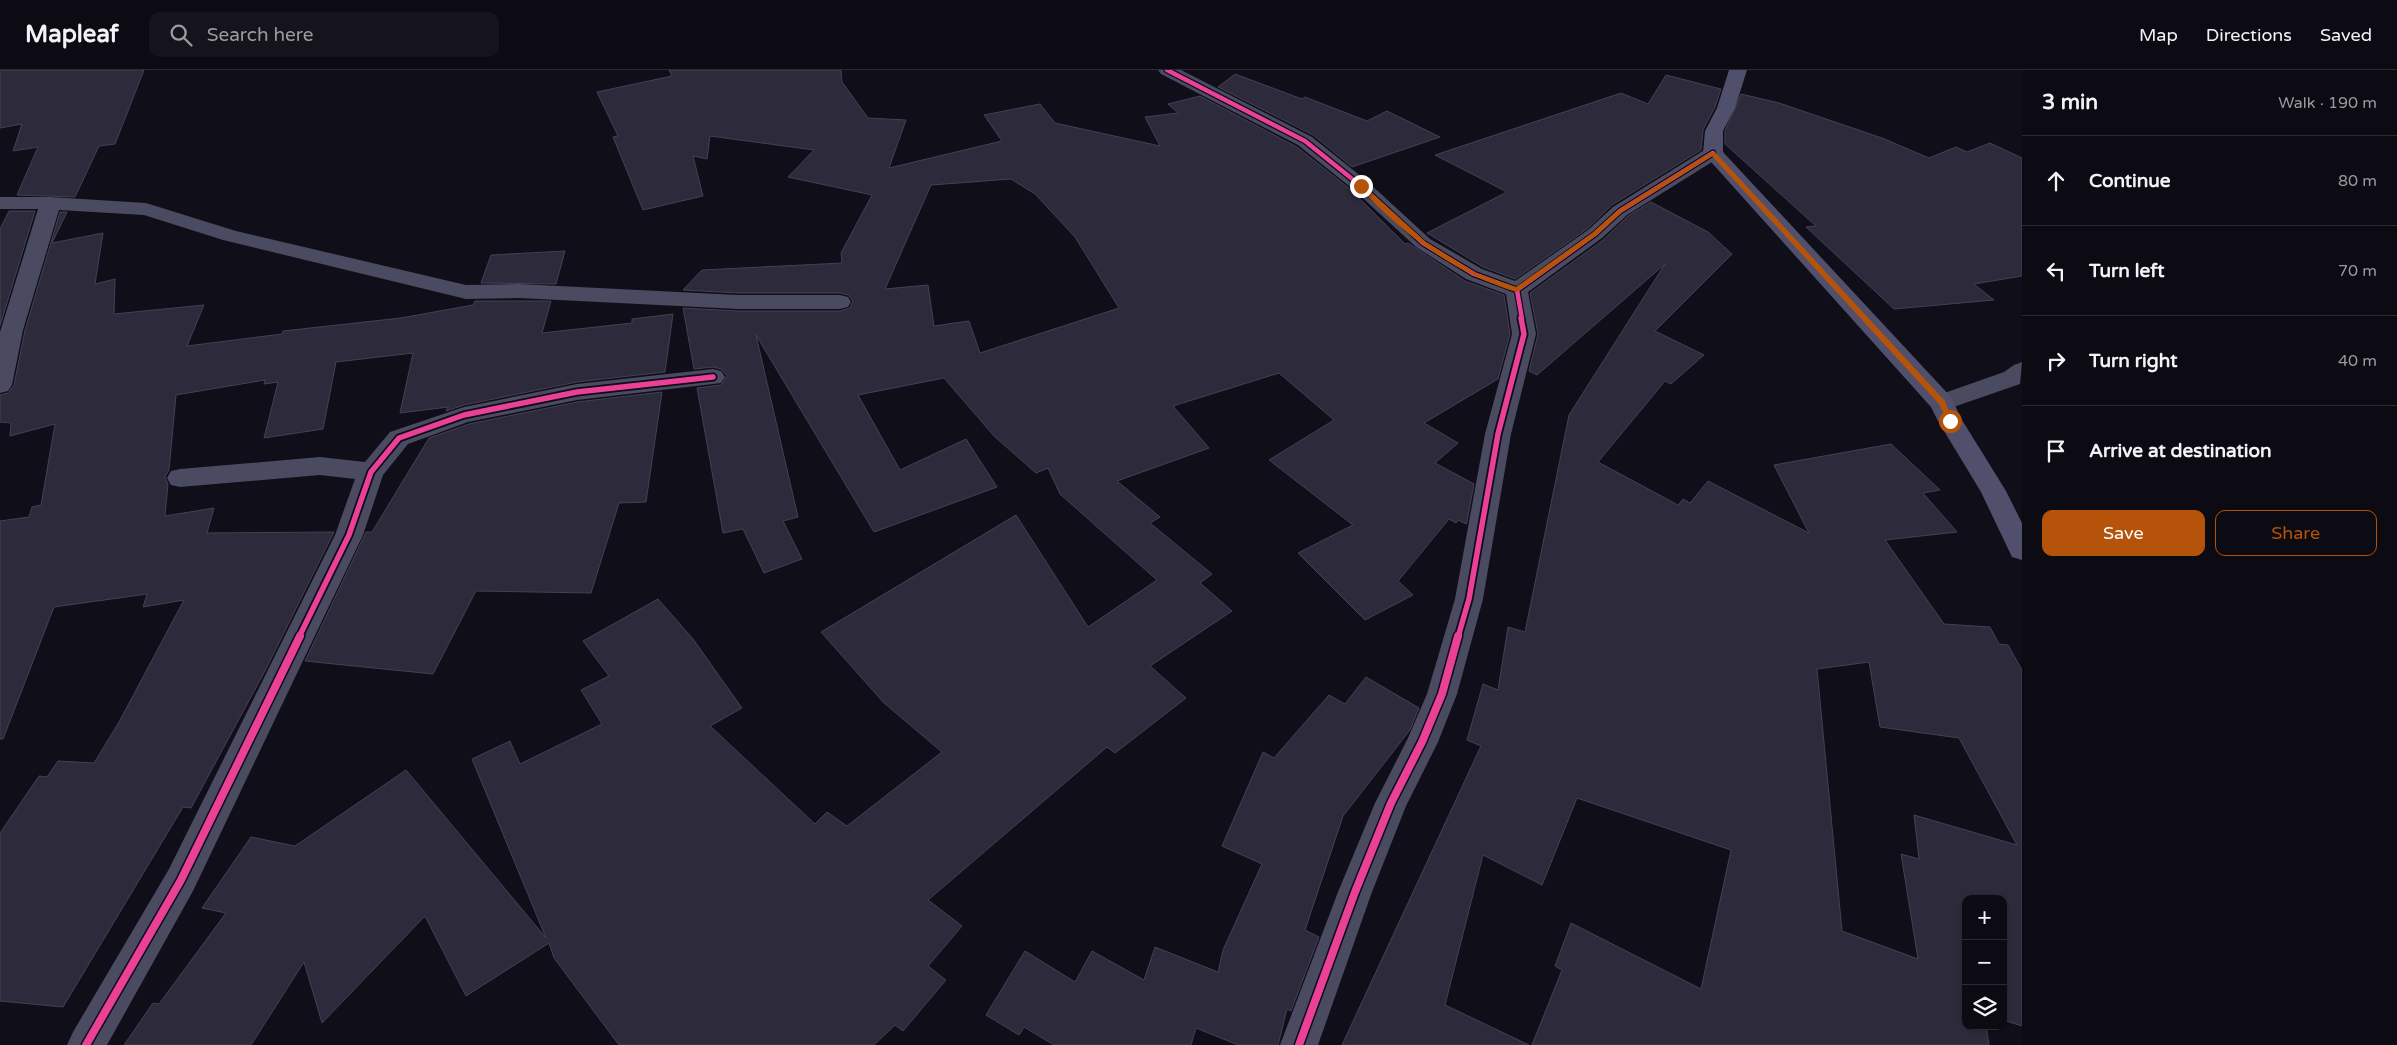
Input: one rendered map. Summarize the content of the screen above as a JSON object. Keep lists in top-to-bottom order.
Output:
{
  "page": {
    "header": "Mapleaf",
    "search": "Search here",
    "nav": ["Map", "Directions", "Saved"],
    "heading": ["3 min", "Walk · 190 m"],
    "list": [
      ["Continue", "80 m"],
      ["Turn left", "70 m"],
      ["Turn right", "40 m"],
      "Arrive at destination"
    ],
    "buttons": ["Save", "Share"],
    "map_buttons": ["+", "−"]
  }
}
